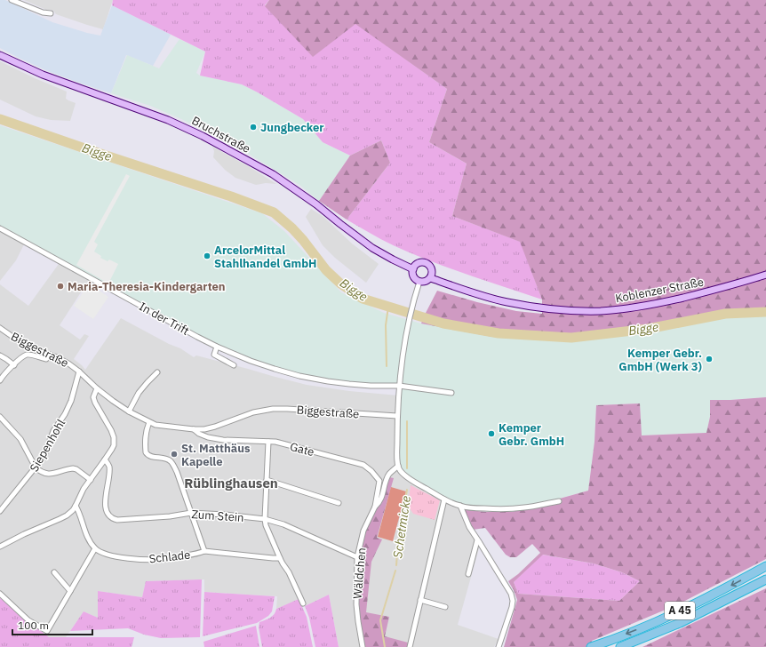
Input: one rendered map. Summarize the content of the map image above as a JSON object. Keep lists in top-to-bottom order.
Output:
{
  "streets": {
    "highway": ["A 45"],
    "main road": ["Bruchstraße", "Koblenzer Straße"],
    "street": [
      "In der Trift",
      "Biggestraße",
      "Siepenhohl",
      "Gate",
      "Zum Stein",
      "Schlade",
      "Wäldchen"
    ]
  },
  "crossings": [
    ["Bruchstraße", "Koblenzer Straße"],
    ["Biggestraße", "Siepenhohl"],
    ["Biggestraße", "Gate"],
    ["Gate", "Wäldchen"],
    ["Zum Stein", "Wäldchen"]
  ],
  "districts": ["Rüblinghausen"],
  "water": ["Bigge", "Schetmicke"],
  "places": [
    "Jungbecker",
    "ArcelorMittal Stahlhandel GmbH",
    "Maria-Theresia-Kindergarten",
    "Kemper Gebr. GmbH (Werk 3)",
    "Kemper Gebr. GmbH",
    "St. Matthäus Kapelle"
  ],
  "scale_bar": "100 m"
}
